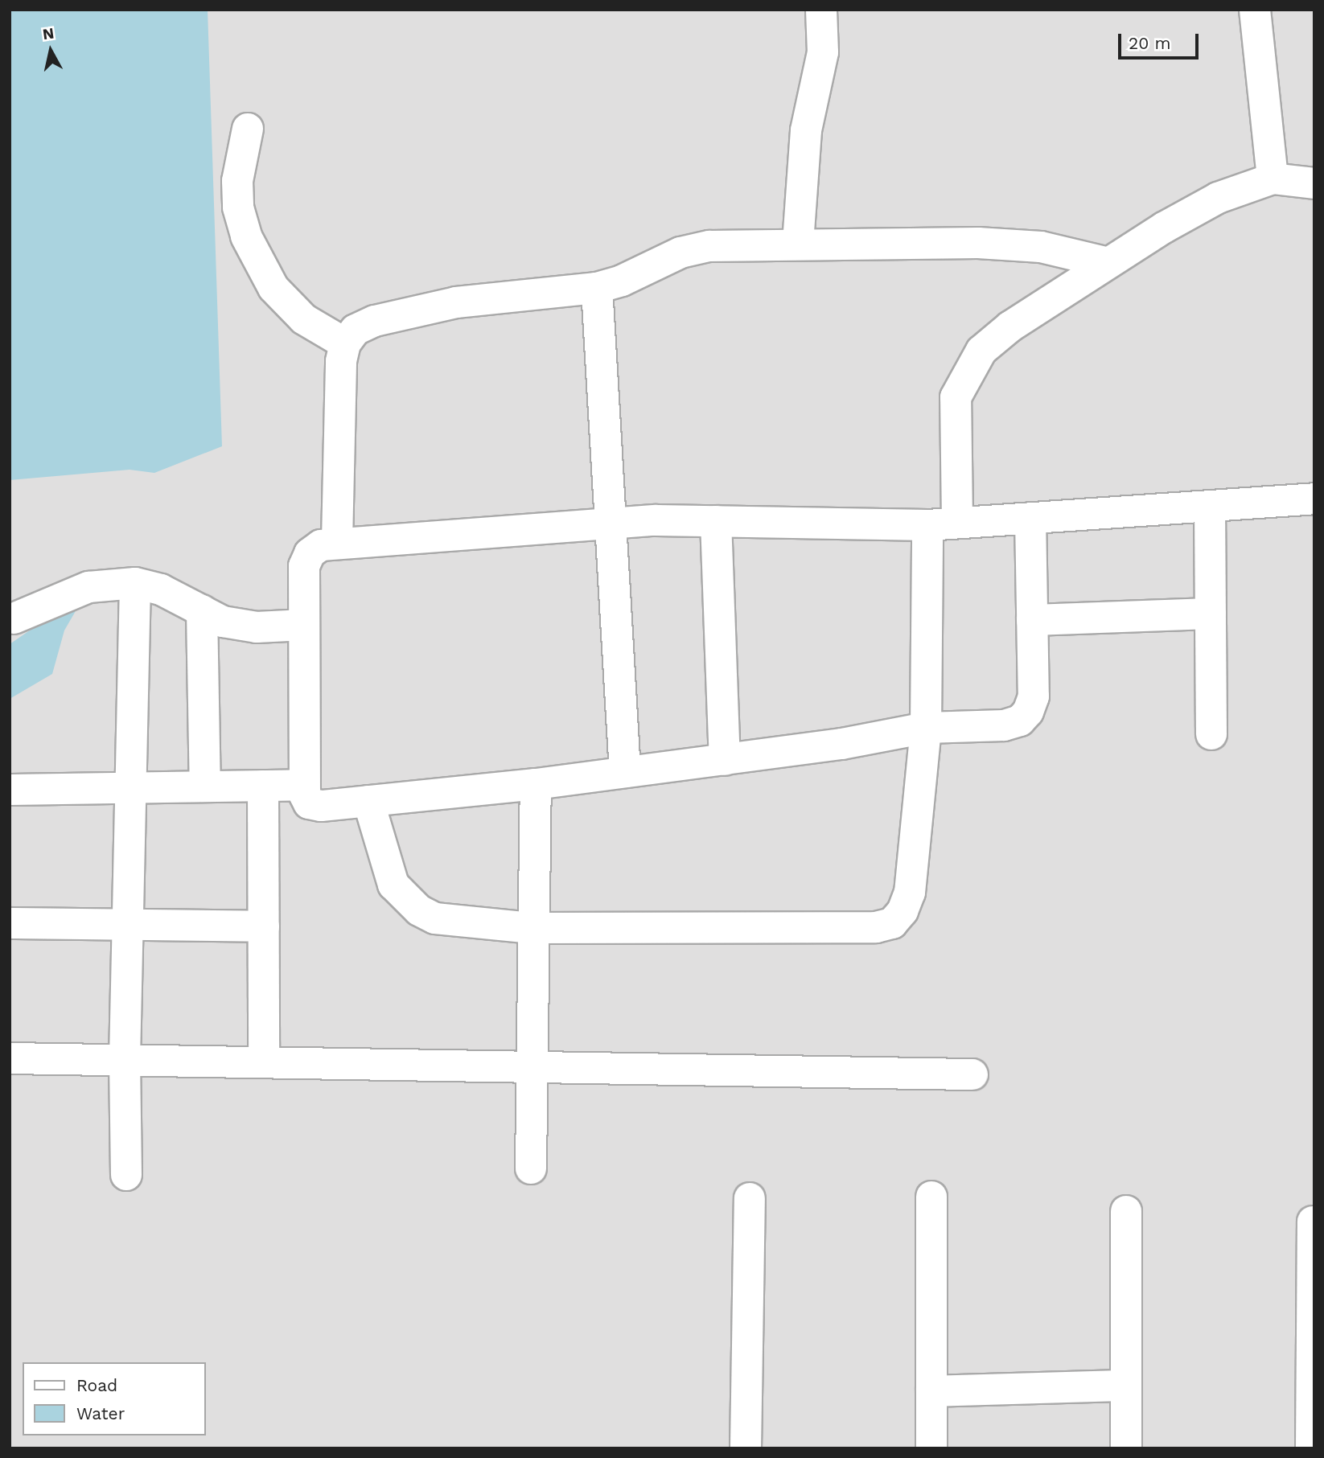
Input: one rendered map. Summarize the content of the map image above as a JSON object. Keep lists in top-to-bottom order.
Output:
{
  "legend": ["Road", "Water"],
  "scale_bar": "20 m",
  "north": "top"
}
